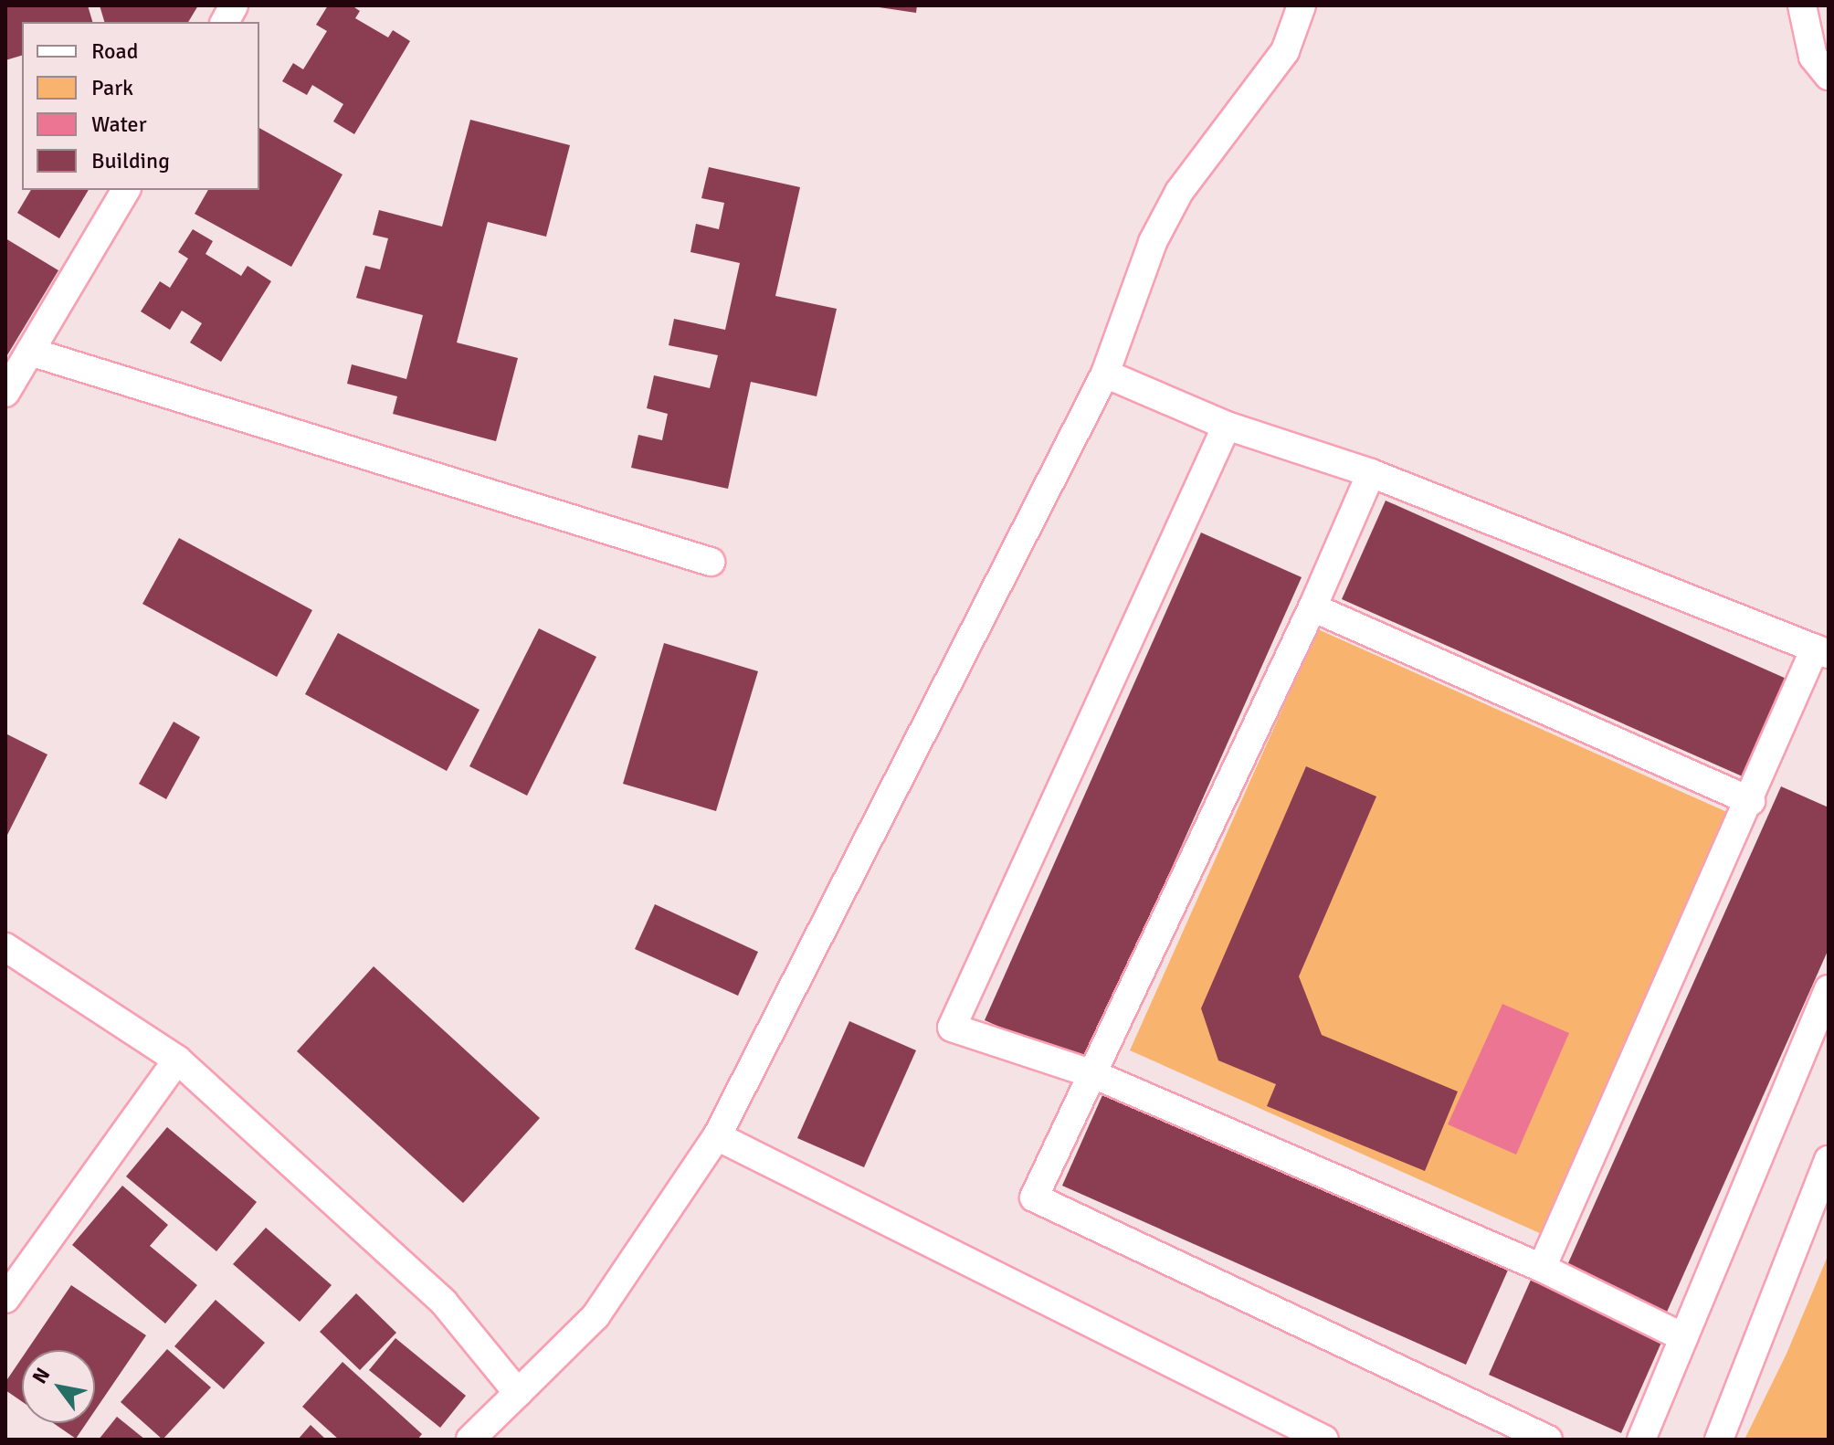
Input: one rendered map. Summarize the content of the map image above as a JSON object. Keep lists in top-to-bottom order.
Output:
{
  "legend": [
    "Road",
    "Park",
    "Water",
    "Building"
  ],
  "north": "top left"
}
